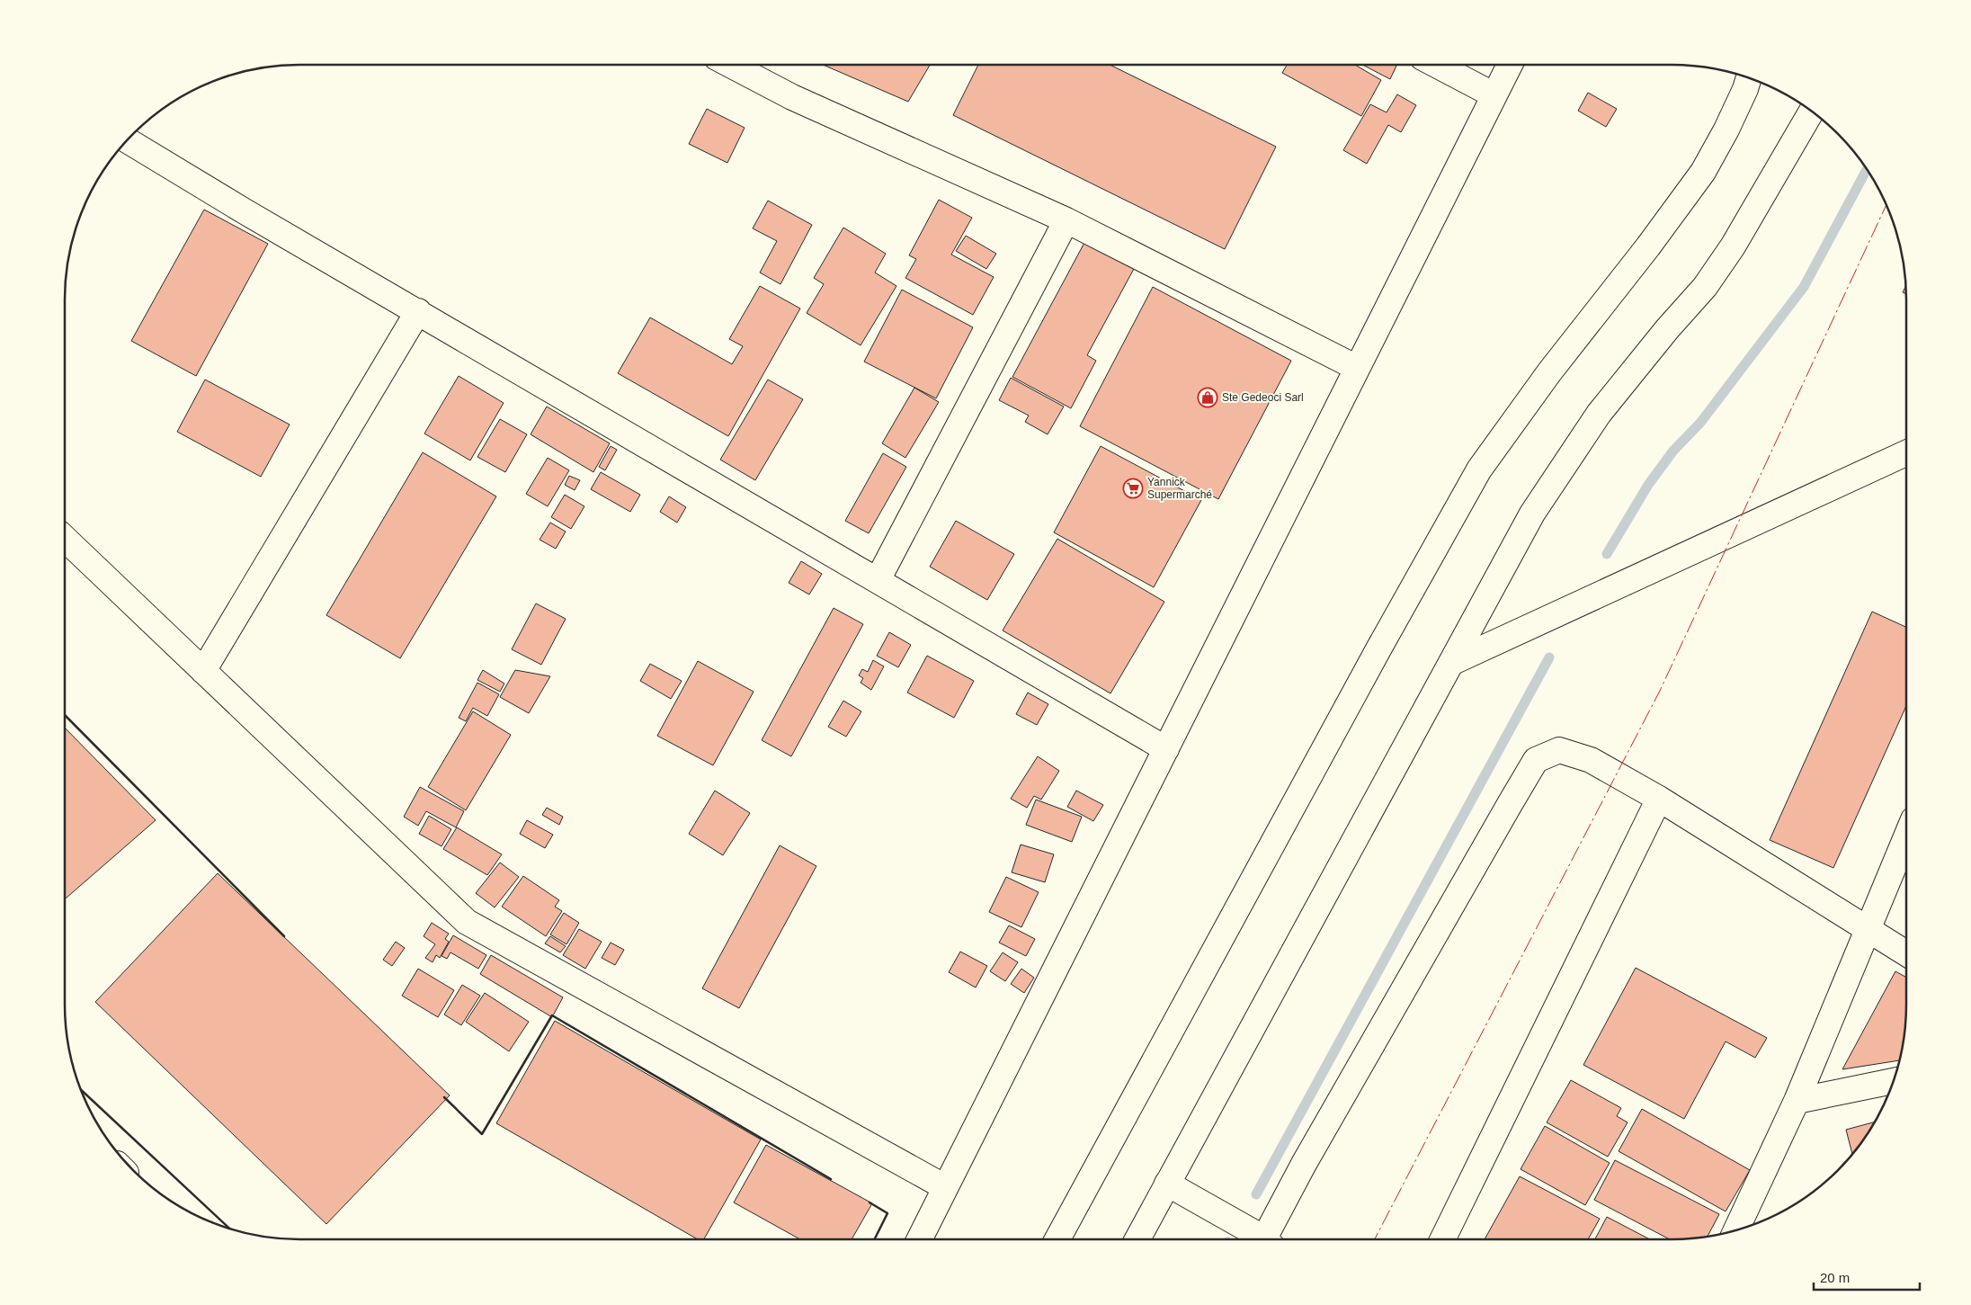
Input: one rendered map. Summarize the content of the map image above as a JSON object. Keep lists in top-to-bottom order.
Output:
{
  "places": {
    "shop": ["Ste Gedeoci Sarl"],
    "supermarket": ["Yannick Supermarché"]
  },
  "scale_bar": "20 m"
}
